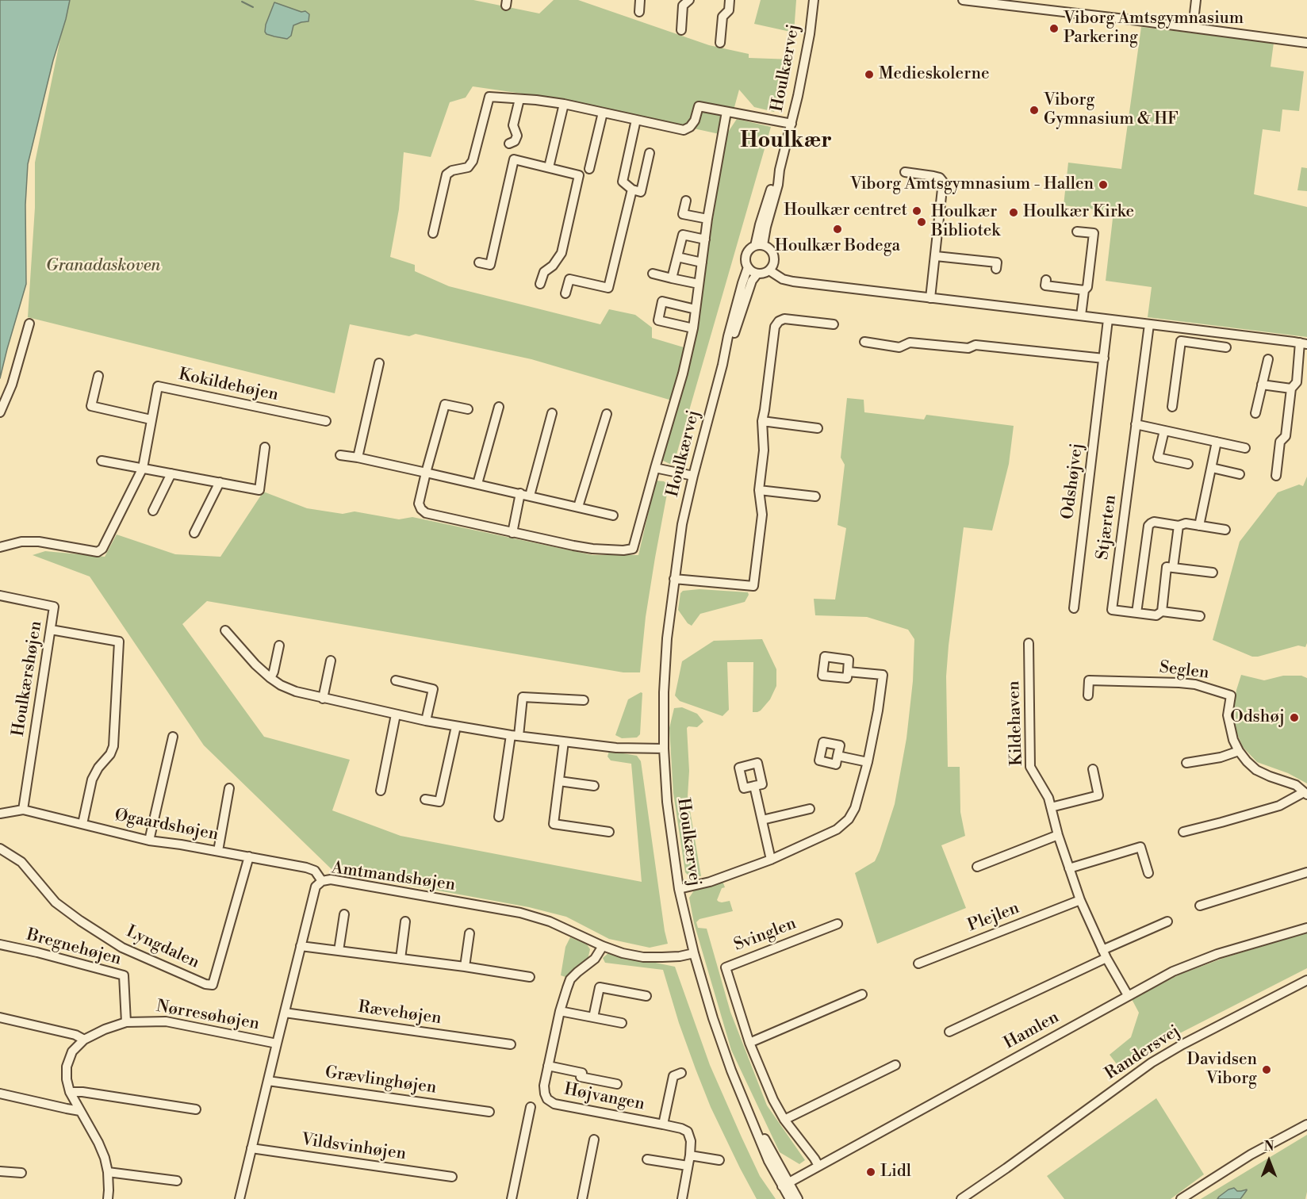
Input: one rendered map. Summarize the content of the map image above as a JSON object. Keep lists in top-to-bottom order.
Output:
{
  "streets": {
    "street": [
      "Houlkærvej",
      "Kokildehøjen",
      "Odshøjvej",
      "Stjærten",
      "Seglen",
      "Houlkærshøjen",
      "Kildehaven",
      "Øgaardshøjen",
      "Amtmandshøjen",
      "Plejlen",
      "Svinglen",
      "Bregnehøjen",
      "Lyngdalen",
      "Rævehøjen",
      "Nørresøhøjen",
      "Hamlen",
      "Randersvej",
      "Grævlinghøjen",
      "Højvangen",
      "Vildsvinhøjen"
    ]
  },
  "crossings": [
    ["Houlkærvej", "Amtmandshøjen"],
    ["Houlkærvej", "Hamlen"],
    ["Houlkærshøjen", "Øgaardshøjen"],
    ["Øgaardshøjen", "Amtmandshøjen"],
    ["Øgaardshøjen", "Lyngdalen"],
    ["Amtmandshøjen", "Rævehøjen"],
    ["Amtmandshøjen", "Nørresøhøjen"],
    ["Amtmandshøjen", "Grævlinghøjen"],
    ["Amtmandshøjen", "Højvangen"],
    ["Amtmandshøjen", "Vildsvinhøjen"],
    ["Svinglen", "Hamlen"],
    ["Bregnehøjen", "Nørresøhøjen"]
  ],
  "districts": ["Houlkær"],
  "parks": ["Granadaskoven"],
  "places": [
    "Viborg Amtsgymnasium Parkering",
    "Medieskolerne",
    "Viborg Gymnasium & HF",
    "Viborg Amtsgymnasium - Hallen",
    "Houlkær centret",
    "Houlkær Kirke",
    "Houlkær Bibliotek",
    "Houlkær Bodega",
    "Odshøj",
    "Davidsen Viborg",
    "Lidl"
  ],
  "north": "top"
}
